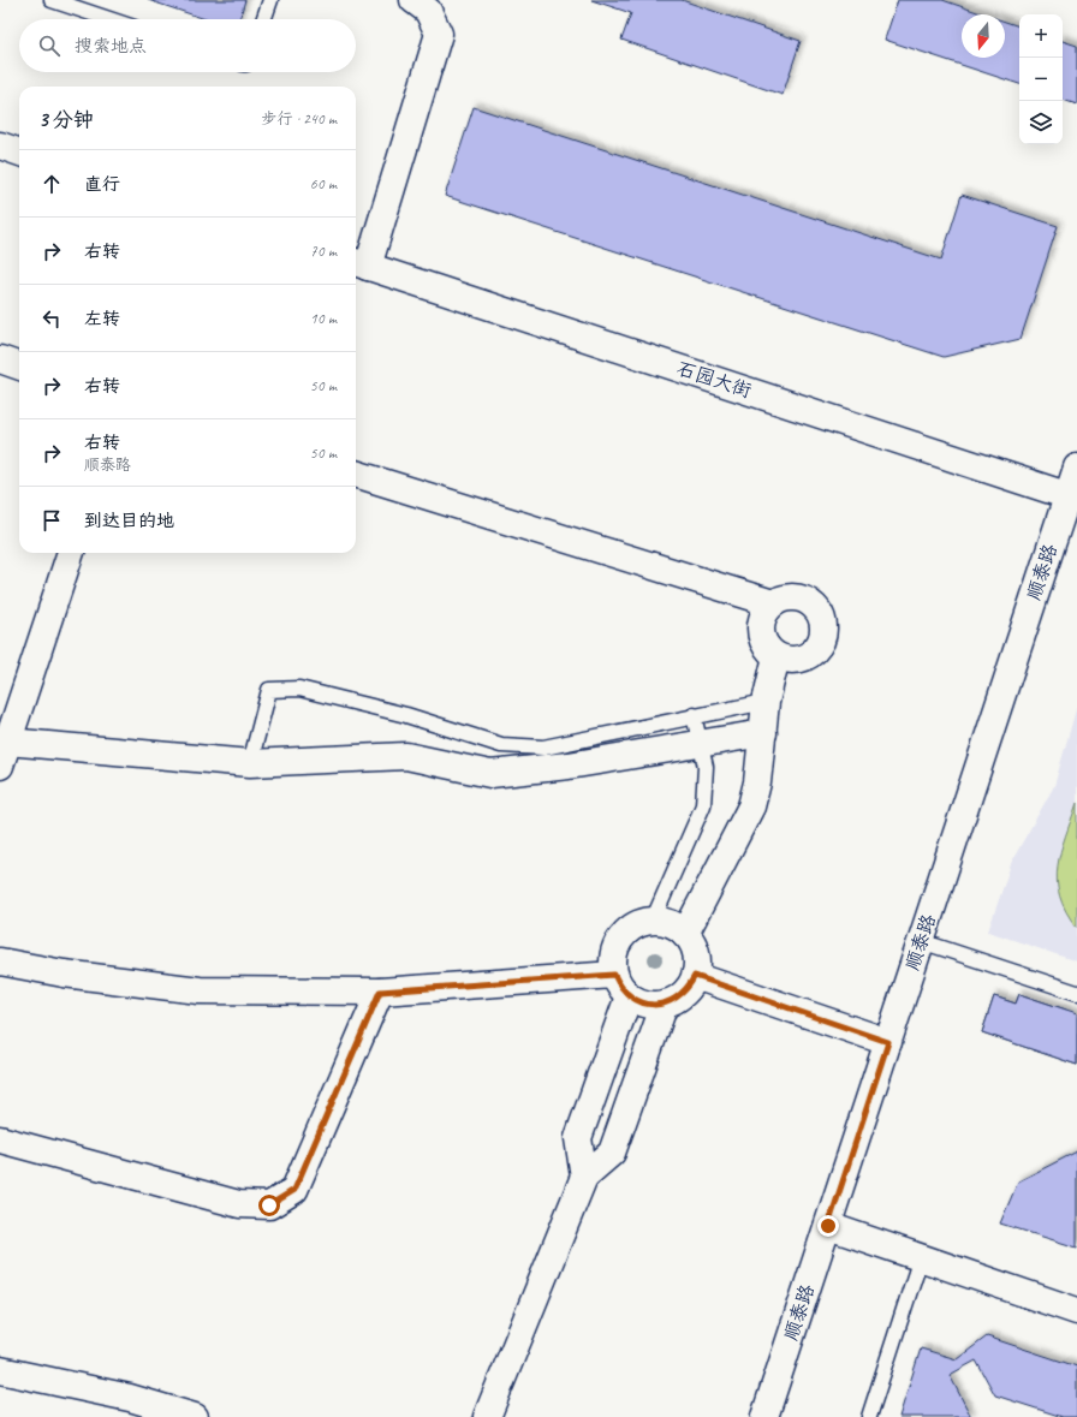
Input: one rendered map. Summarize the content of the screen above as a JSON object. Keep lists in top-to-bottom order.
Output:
{
  "streets": {
    "street": ["石园大街", "顺泰路"]
  },
  "crossings": [
    ["石园大街", "顺泰路"]
  ],
  "north": "bottom",
  "page": {
    "map_buttons": ["+", "−"],
    "search": "搜索地点",
    "heading": ["3 分钟", "步行 · 240 m"],
    "list": [
      ["直行", "60 m"],
      ["右转", "70 m"],
      ["左转", "10 m"],
      ["右转", "50 m"],
      ["右转", "顺泰路", "50 m"],
      "到达目的地"
    ]
  }
}
